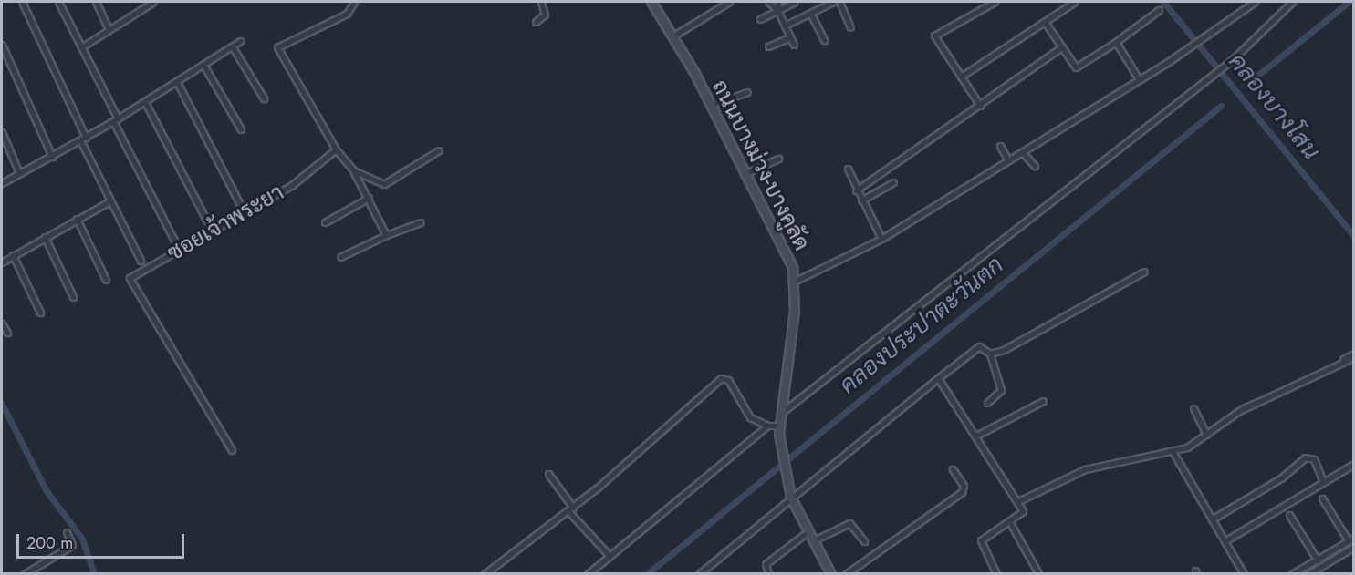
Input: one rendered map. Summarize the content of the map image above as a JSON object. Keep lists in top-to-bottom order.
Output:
{
  "streets": {
    "street": ["ถนนบางม่วง-บางคูลัด", "ซอยเจ้าพระยา"]
  },
  "water": ["คลองบางโสน", "คลองประปาตะวันตก"],
  "scale_bar": "200 m"
}
